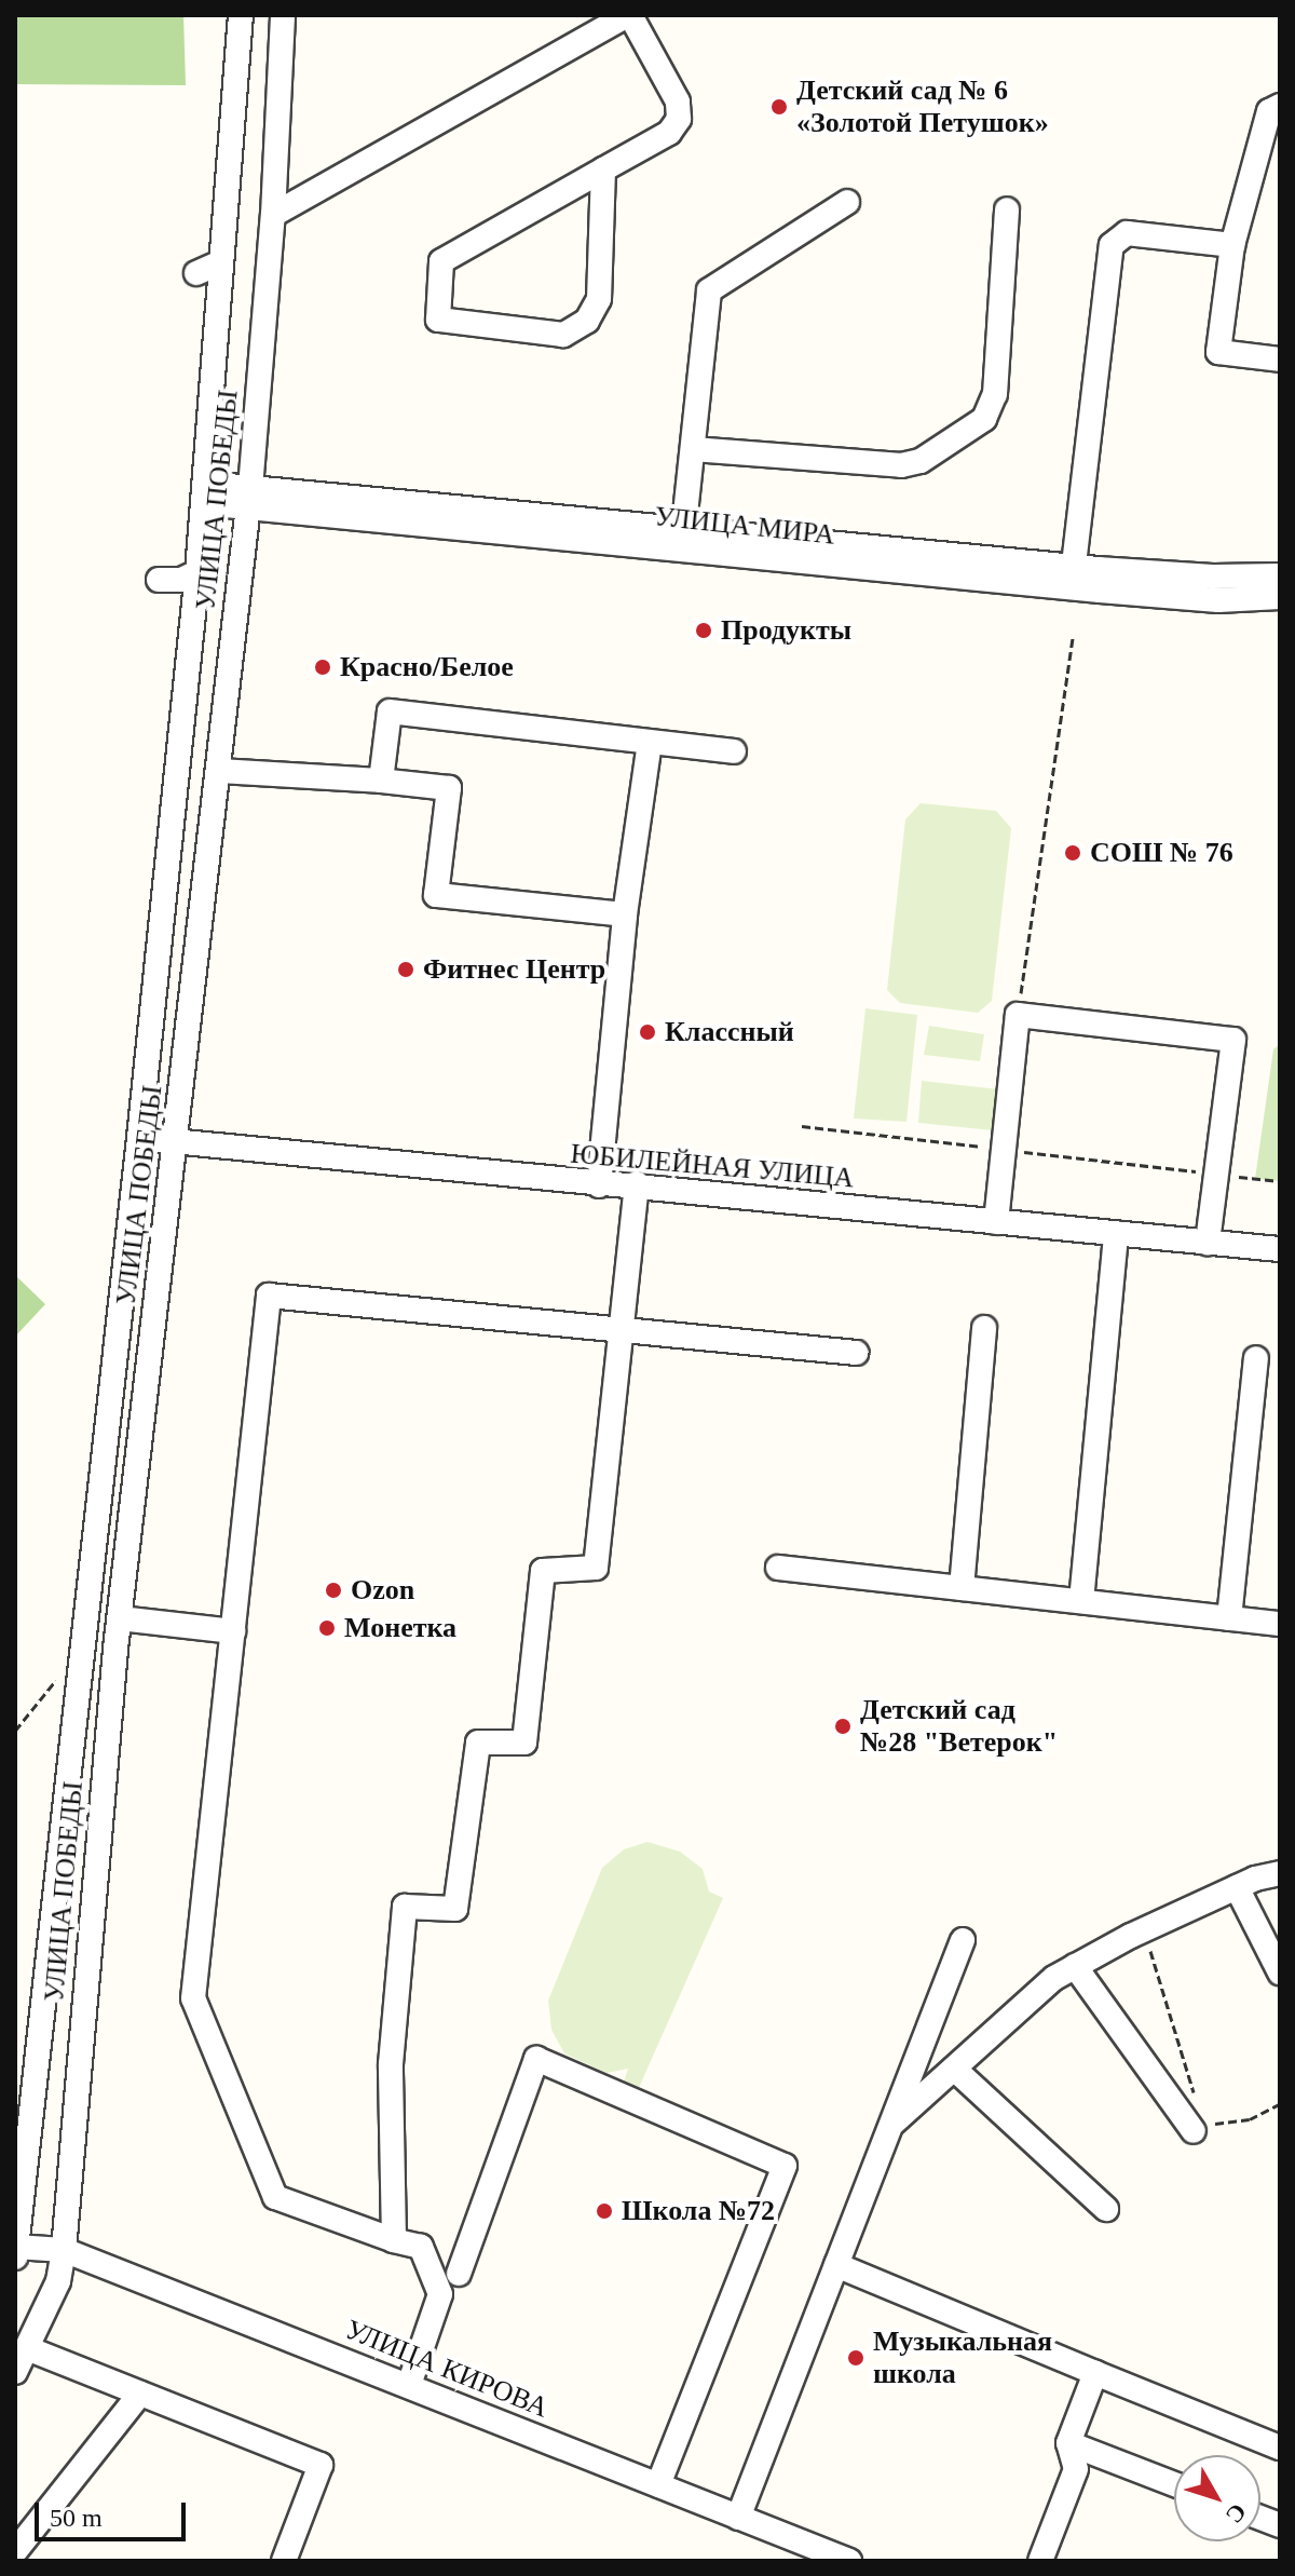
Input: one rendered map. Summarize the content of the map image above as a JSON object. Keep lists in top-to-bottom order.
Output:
{
  "streets": {
    "street": [
      "УЛИЦА ПОБЕДЫ",
      "УЛИЦА МИРА",
      "ЮБИЛЕЙНАЯ УЛИЦА",
      "УЛИЦА КИРОВА"
    ]
  },
  "crossings": [
    ["УЛИЦА ПОБЕДЫ", "УЛИЦА МИРА"],
    ["УЛИЦА ПОБЕДЫ", "ЮБИЛЕЙНАЯ УЛИЦА"],
    ["УЛИЦА ПОБЕДЫ", "УЛИЦА КИРОВА"]
  ],
  "places": [
    "Детский сад № 6 «Золотой Петушок»",
    "Продукты",
    "Красно/Белое",
    "СОШ № 76",
    "Фитнес Центр",
    "Классный",
    "Ozon",
    "Монетка",
    "Детский сад №28 \"Ветерок\"",
    "Школа №72",
    "Музыкальная школа"
  ],
  "scale_bar": "50 m",
  "north": "bottom right"
}
